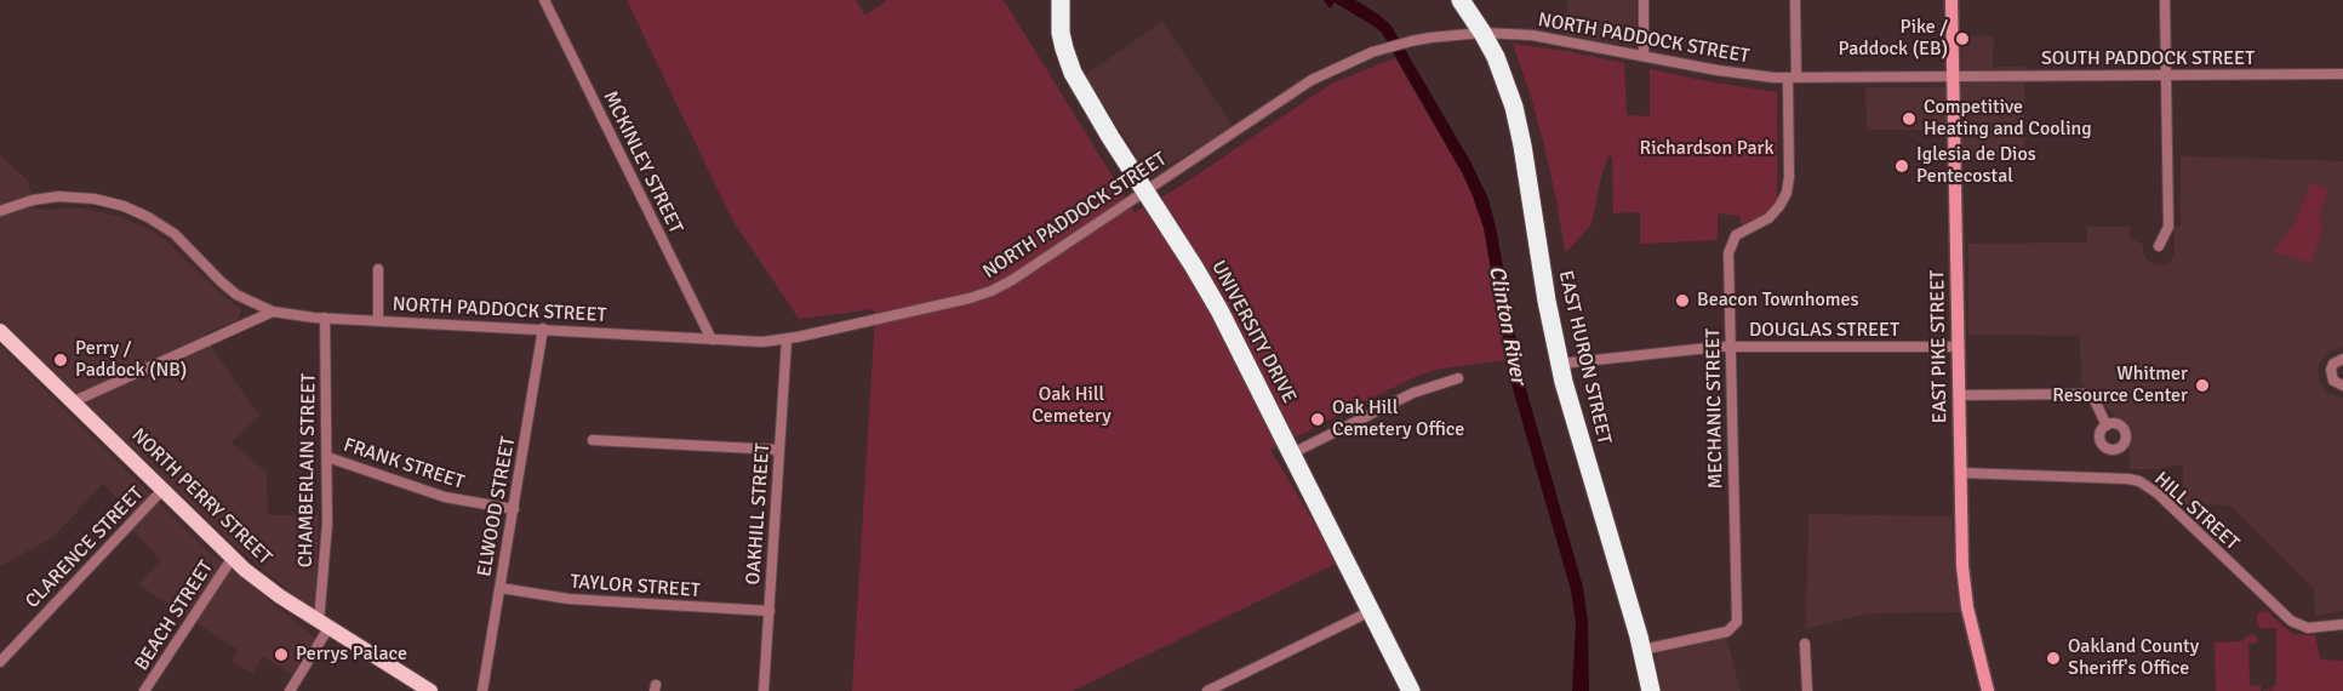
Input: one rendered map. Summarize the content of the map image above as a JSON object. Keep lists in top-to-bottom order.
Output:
{
  "streets": {
    "highway": ["UNIVERSITY DRIVE", "EAST HURON STREET"],
    "main road": ["NORTH PERRY STREET"],
    "street": [
      "NORTH PADDOCK STREET",
      "SOUTH PADDOCK STREET",
      "MCKINLEY STREET",
      "DOUGLAS STREET",
      "EAST PIKE STREET",
      "MECHANIC STREET",
      "FRANK STREET",
      "CHAMBERLAIN STREET",
      "ELWOOD STREET",
      "HILL STREET",
      "OAKHILL STREET",
      "CLARENCE STREET",
      "TAYLOR STREET",
      "BEACH STREET"
    ]
  },
  "crossings": [
    ["NORTH PADDOCK STREET", "SOUTH PADDOCK STREET"],
    ["NORTH PADDOCK STREET", "MCKINLEY STREET"],
    ["NORTH PADDOCK STREET", "UNIVERSITY DRIVE"],
    ["NORTH PADDOCK STREET", "EAST PIKE STREET"],
    ["NORTH PADDOCK STREET", "EAST HURON STREET"],
    ["NORTH PADDOCK STREET", "MECHANIC STREET"],
    ["NORTH PADDOCK STREET", "CHAMBERLAIN STREET"],
    ["NORTH PADDOCK STREET", "ELWOOD STREET"],
    ["NORTH PADDOCK STREET", "OAKHILL STREET"],
    ["SOUTH PADDOCK STREET", "EAST PIKE STREET"],
    ["DOUGLAS STREET", "EAST PIKE STREET"],
    ["DOUGLAS STREET", "EAST HURON STREET"],
    ["DOUGLAS STREET", "MECHANIC STREET"],
    ["EAST PIKE STREET", "HILL STREET"],
    ["EAST HURON STREET", "MECHANIC STREET"],
    ["FRANK STREET", "CHAMBERLAIN STREET"],
    ["FRANK STREET", "ELWOOD STREET"],
    ["CHAMBERLAIN STREET", "NORTH PERRY STREET"],
    ["NORTH PERRY STREET", "CLARENCE STREET"],
    ["NORTH PERRY STREET", "BEACH STREET"],
    ["ELWOOD STREET", "TAYLOR STREET"],
    ["OAKHILL STREET", "TAYLOR STREET"]
  ],
  "water": ["Clinton River"],
  "parks": ["Richardson Park", "Oak Hill Cemetery"],
  "places": [
    "Pike / Paddock (EB)",
    "Competitive Heating and Cooling",
    "Iglesia de Dios Pentecostal",
    "Beacon Townhomes",
    "Perry / Paddock (NB)",
    "Whitmer Resource Center",
    "Oak Hill Cemetery Office",
    "Perrys Palace",
    "Oakland County Sheriff's Office"
  ]
}
